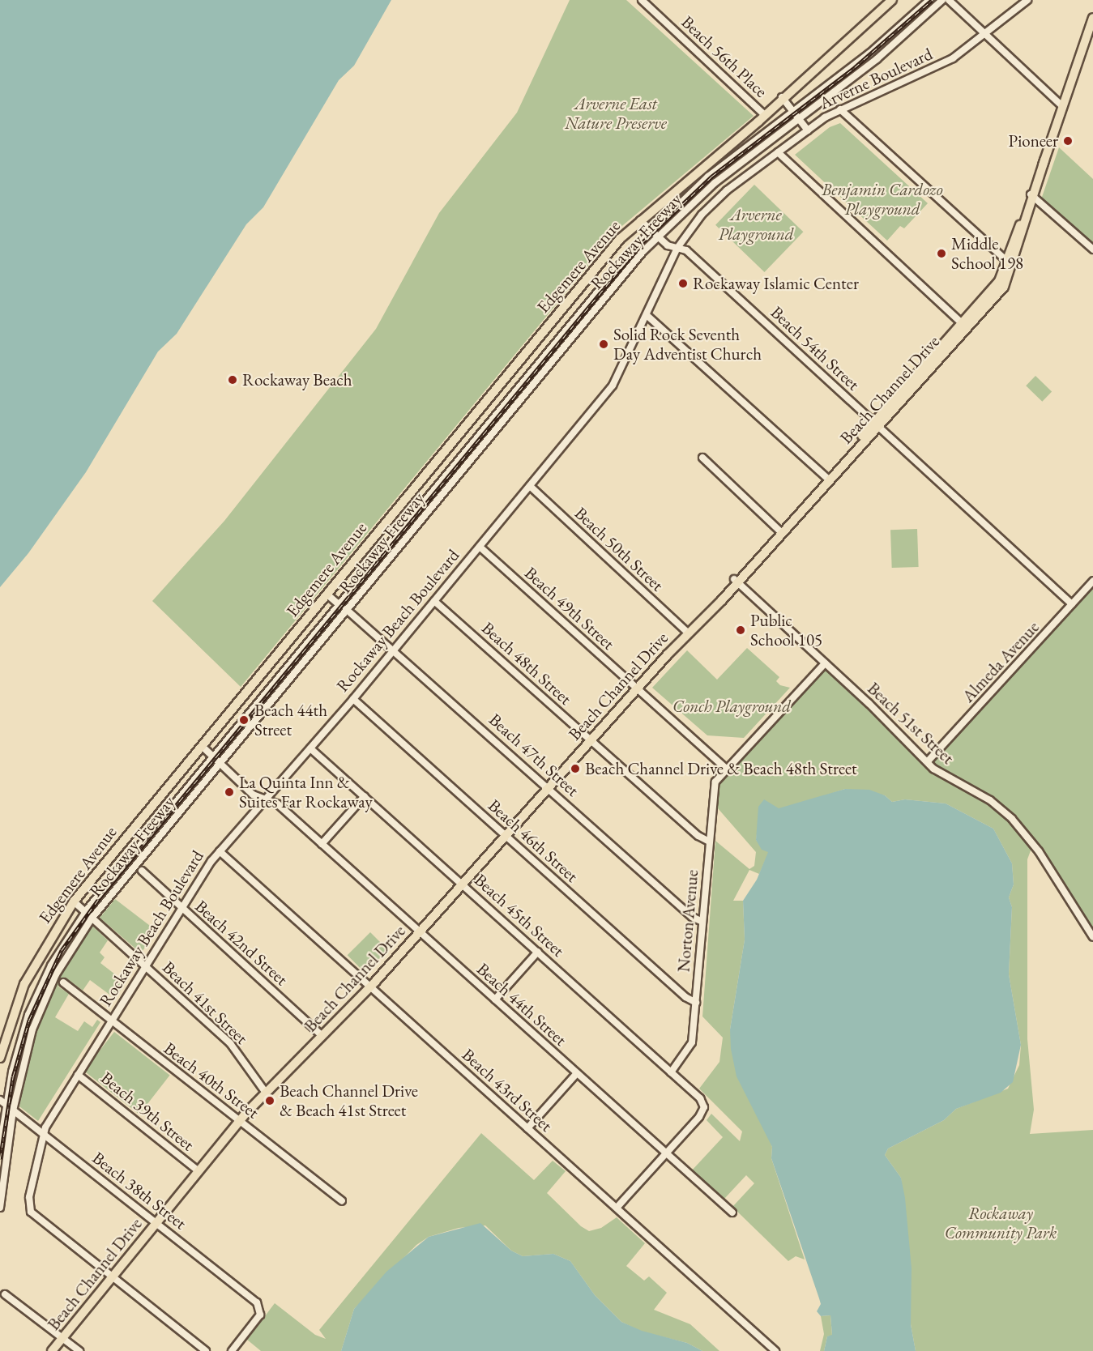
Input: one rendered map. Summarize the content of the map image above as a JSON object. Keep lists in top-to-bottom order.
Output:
{
  "streets": {
    "main road": ["Edgemere Avenue", "Beach Channel Drive"],
    "street": [
      "Beach 56th Place",
      "Arverne Boulevard",
      "Rockaway Freeway",
      "Beach 54th Street",
      "Beach 50th Street",
      "Beach 49th Street",
      "Rockaway Beach Boulevard",
      "Almeda Avenue",
      "Beach 48th Street",
      "Beach 51st Street",
      "Beach 47th Street",
      "Beach 46th Street",
      "Beach 45th Street",
      "Norton Avenue",
      "Beach 42nd Street",
      "Beach 41st Street",
      "Beach 44th Street",
      "Beach 40th Street",
      "Beach 43rd Street",
      "Beach 39th Street",
      "Beach 38th Street"
    ]
  },
  "crossings": [
    ["Beach 56th Place", "Edgemere Avenue"],
    ["Arverne Boulevard", "Beach 54th Street"],
    ["Arverne Boulevard", "Rockaway Beach Boulevard"],
    ["Rockaway Freeway", "Beach 54th Street"],
    ["Rockaway Freeway", "Beach 47th Street"],
    ["Rockaway Freeway", "Beach 41st Street"],
    ["Rockaway Freeway", "Beach 44th Street"],
    ["Rockaway Freeway", "Beach 38th Street"],
    ["Edgemere Avenue", "Beach 54th Street"],
    ["Edgemere Avenue", "Beach 41st Street"],
    ["Edgemere Avenue", "Beach 44th Street"],
    ["Beach 54th Street", "Beach Channel Drive"],
    ["Beach 54th Street", "Rockaway Beach Boulevard"],
    ["Beach 54th Street", "Almeda Avenue"],
    ["Beach Channel Drive", "Beach 50th Street"],
    ["Beach Channel Drive", "Beach 49th Street"],
    ["Beach Channel Drive", "Rockaway Beach Boulevard"],
    ["Beach Channel Drive", "Beach 48th Street"],
    ["Beach Channel Drive", "Beach 51st Street"],
    ["Beach Channel Drive", "Beach 47th Street"],
    ["Beach Channel Drive", "Beach 46th Street"],
    ["Beach Channel Drive", "Beach 45th Street"],
    ["Beach Channel Drive", "Beach 42nd Street"],
    ["Beach Channel Drive", "Beach 41st Street"],
    ["Beach Channel Drive", "Beach 44th Street"],
    ["Beach Channel Drive", "Beach 40th Street"],
    ["Beach Channel Drive", "Beach 43rd Street"],
    ["Beach Channel Drive", "Beach 39th Street"],
    ["Beach Channel Drive", "Beach 38th Street"],
    ["Beach 50th Street", "Rockaway Beach Boulevard"],
    ["Beach 49th Street", "Rockaway Beach Boulevard"],
    ["Beach 49th Street", "Norton Avenue"],
    ["Rockaway Beach Boulevard", "Beach 48th Street"],
    ["Rockaway Beach Boulevard", "Beach 47th Street"],
    ["Rockaway Beach Boulevard", "Beach 46th Street"],
    ["Rockaway Beach Boulevard", "Beach 45th Street"],
    ["Rockaway Beach Boulevard", "Beach 42nd Street"],
    ["Rockaway Beach Boulevard", "Beach 41st Street"],
    ["Rockaway Beach Boulevard", "Beach 44th Street"],
    ["Rockaway Beach Boulevard", "Beach 40th Street"],
    ["Rockaway Beach Boulevard", "Beach 43rd Street"],
    ["Rockaway Beach Boulevard", "Beach 39th Street"],
    ["Rockaway Beach Boulevard", "Beach 38th Street"],
    ["Almeda Avenue", "Beach 51st Street"],
    ["Beach 48th Street", "Norton Avenue"],
    ["Beach 51st Street", "Norton Avenue"],
    ["Beach 47th Street", "Norton Avenue"],
    ["Beach 46th Street", "Norton Avenue"],
    ["Beach 45th Street", "Norton Avenue"],
    ["Beach 45th Street", "Beach 44th Street"]
  ],
  "parks": [
    "Arverne East Nature Preserve",
    "Benjamin Cardozo Playground",
    "Arverne Playground",
    "Conch Playground",
    "Rockaway Community Park"
  ],
  "places": [
    "Pioneer",
    "Middle School 198",
    "Rockaway Islamic Center",
    "Solid Rock Seventh Day Adventist Church",
    "Rockaway Beach",
    "Public School 105",
    "Beach 44th Street",
    "Beach Channel Drive & Beach 48th Street",
    "La Quinta Inn & Suites Far Rockaway",
    "Beach Channel Drive & Beach 41st Street"
  ]
}
